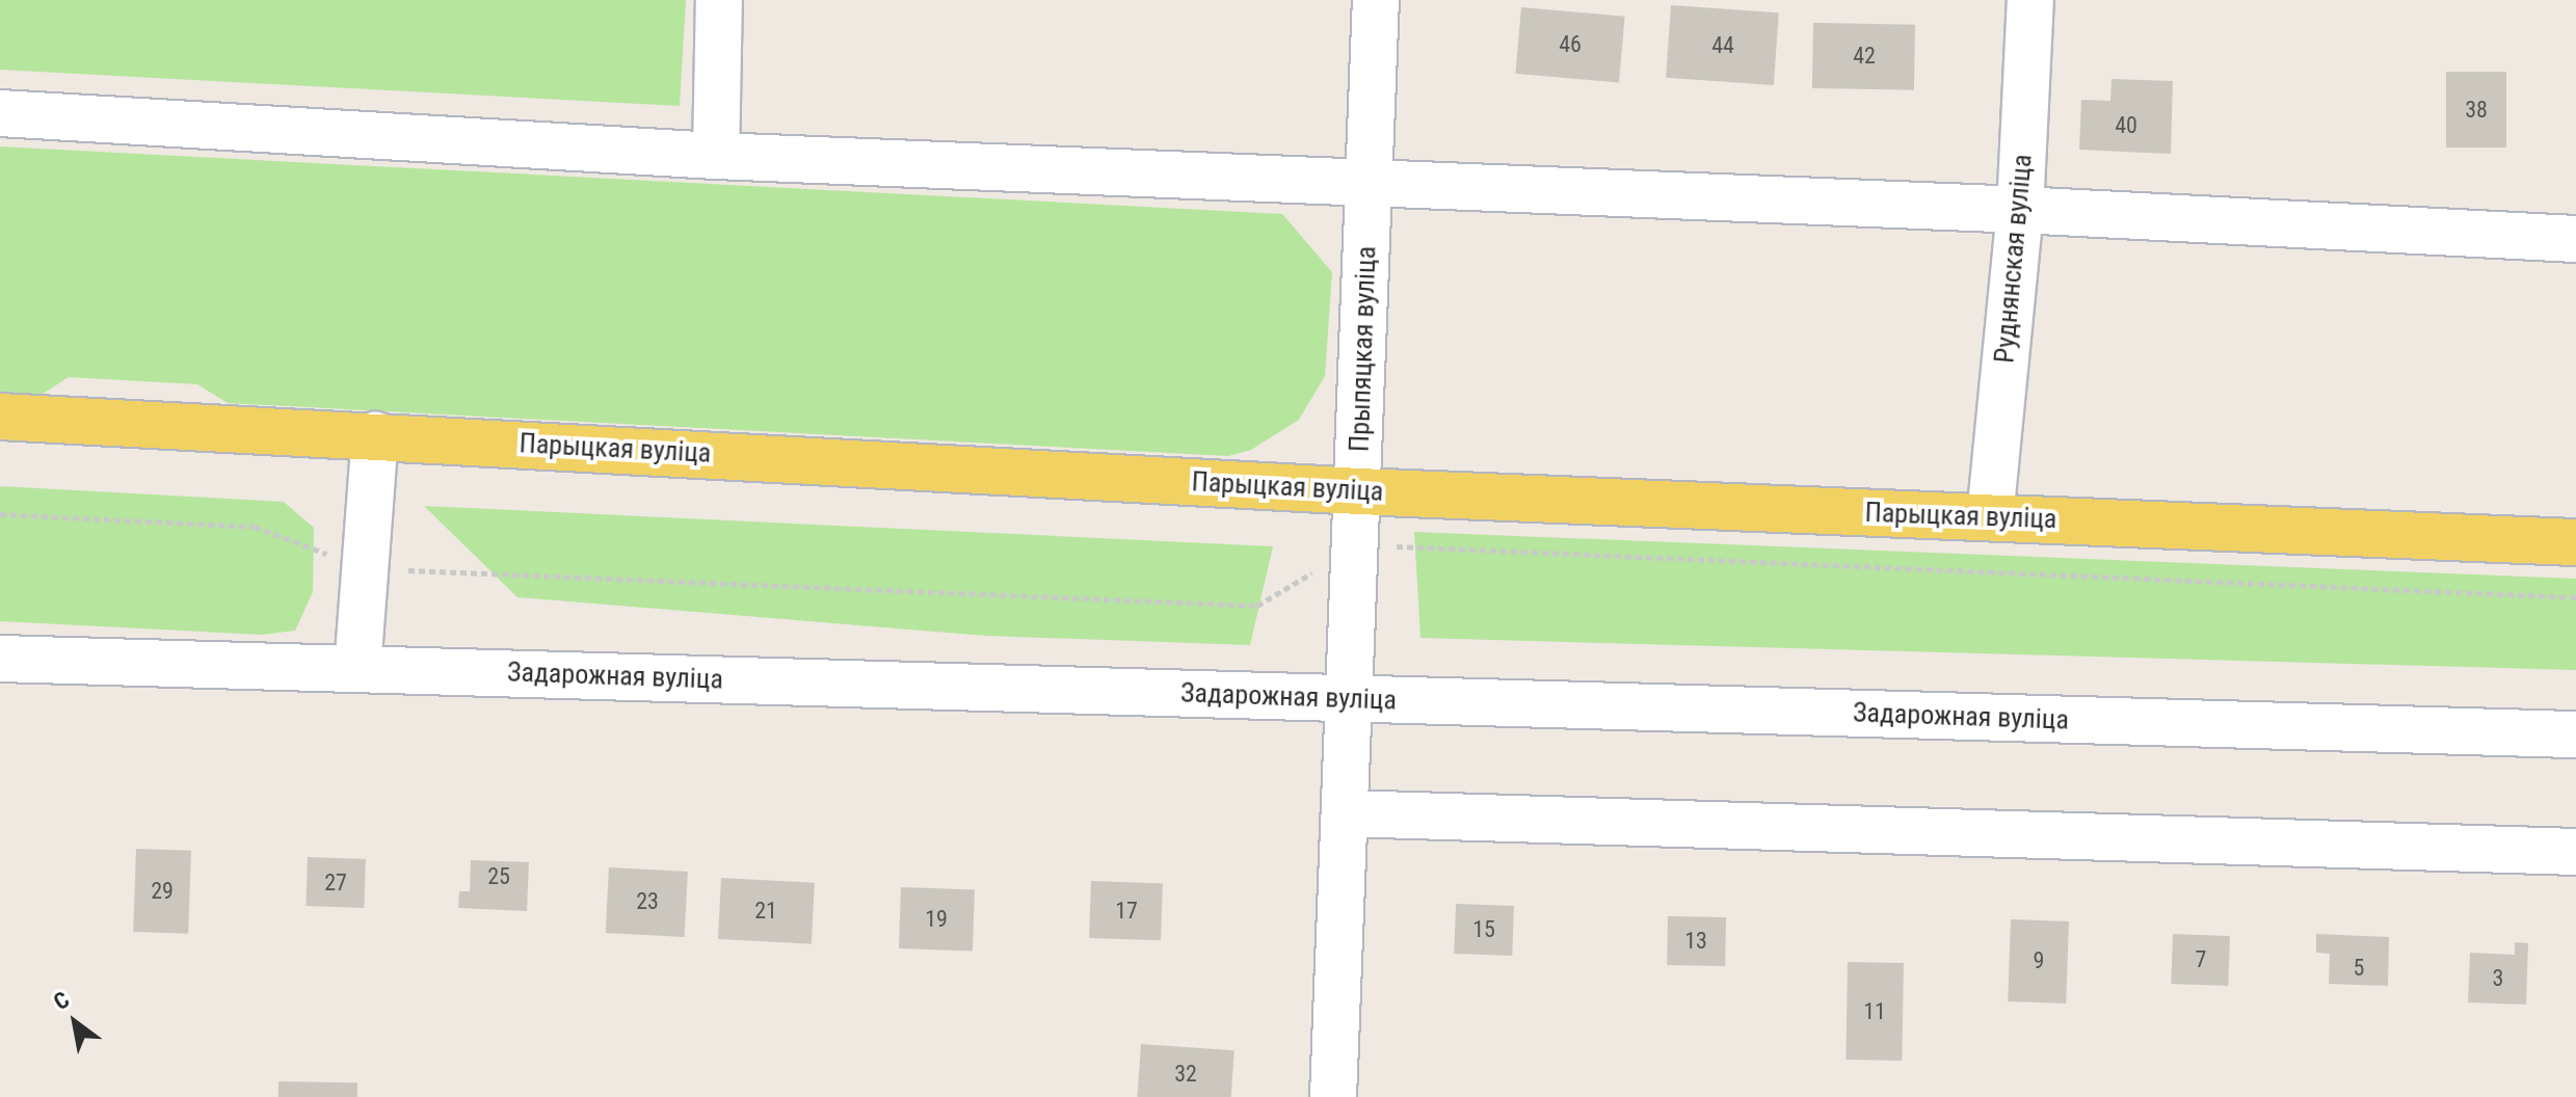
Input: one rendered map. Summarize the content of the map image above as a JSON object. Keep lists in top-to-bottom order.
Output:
{
  "streets": {
    "main road": ["Парыцкая вуліца"],
    "street": ["Руднянская вуліца", "Прыпяцкая вуліца", "Задарожная вуліца"]
  },
  "crossings": [
    ["Руднянская вуліца", "Парыцкая вуліца"],
    ["Прыпяцкая вуліца", "Парыцкая вуліца"],
    ["Прыпяцкая вуліца", "Задарожная вуліца"]
  ],
  "house_numbers": [
    "46",
    "44",
    "42",
    "38",
    "40",
    "25",
    "27",
    "29",
    "23",
    "21",
    "17",
    "19",
    "15",
    "13",
    "7",
    "9",
    "5",
    "3",
    "11",
    "32"
  ],
  "north": "top left"
}
